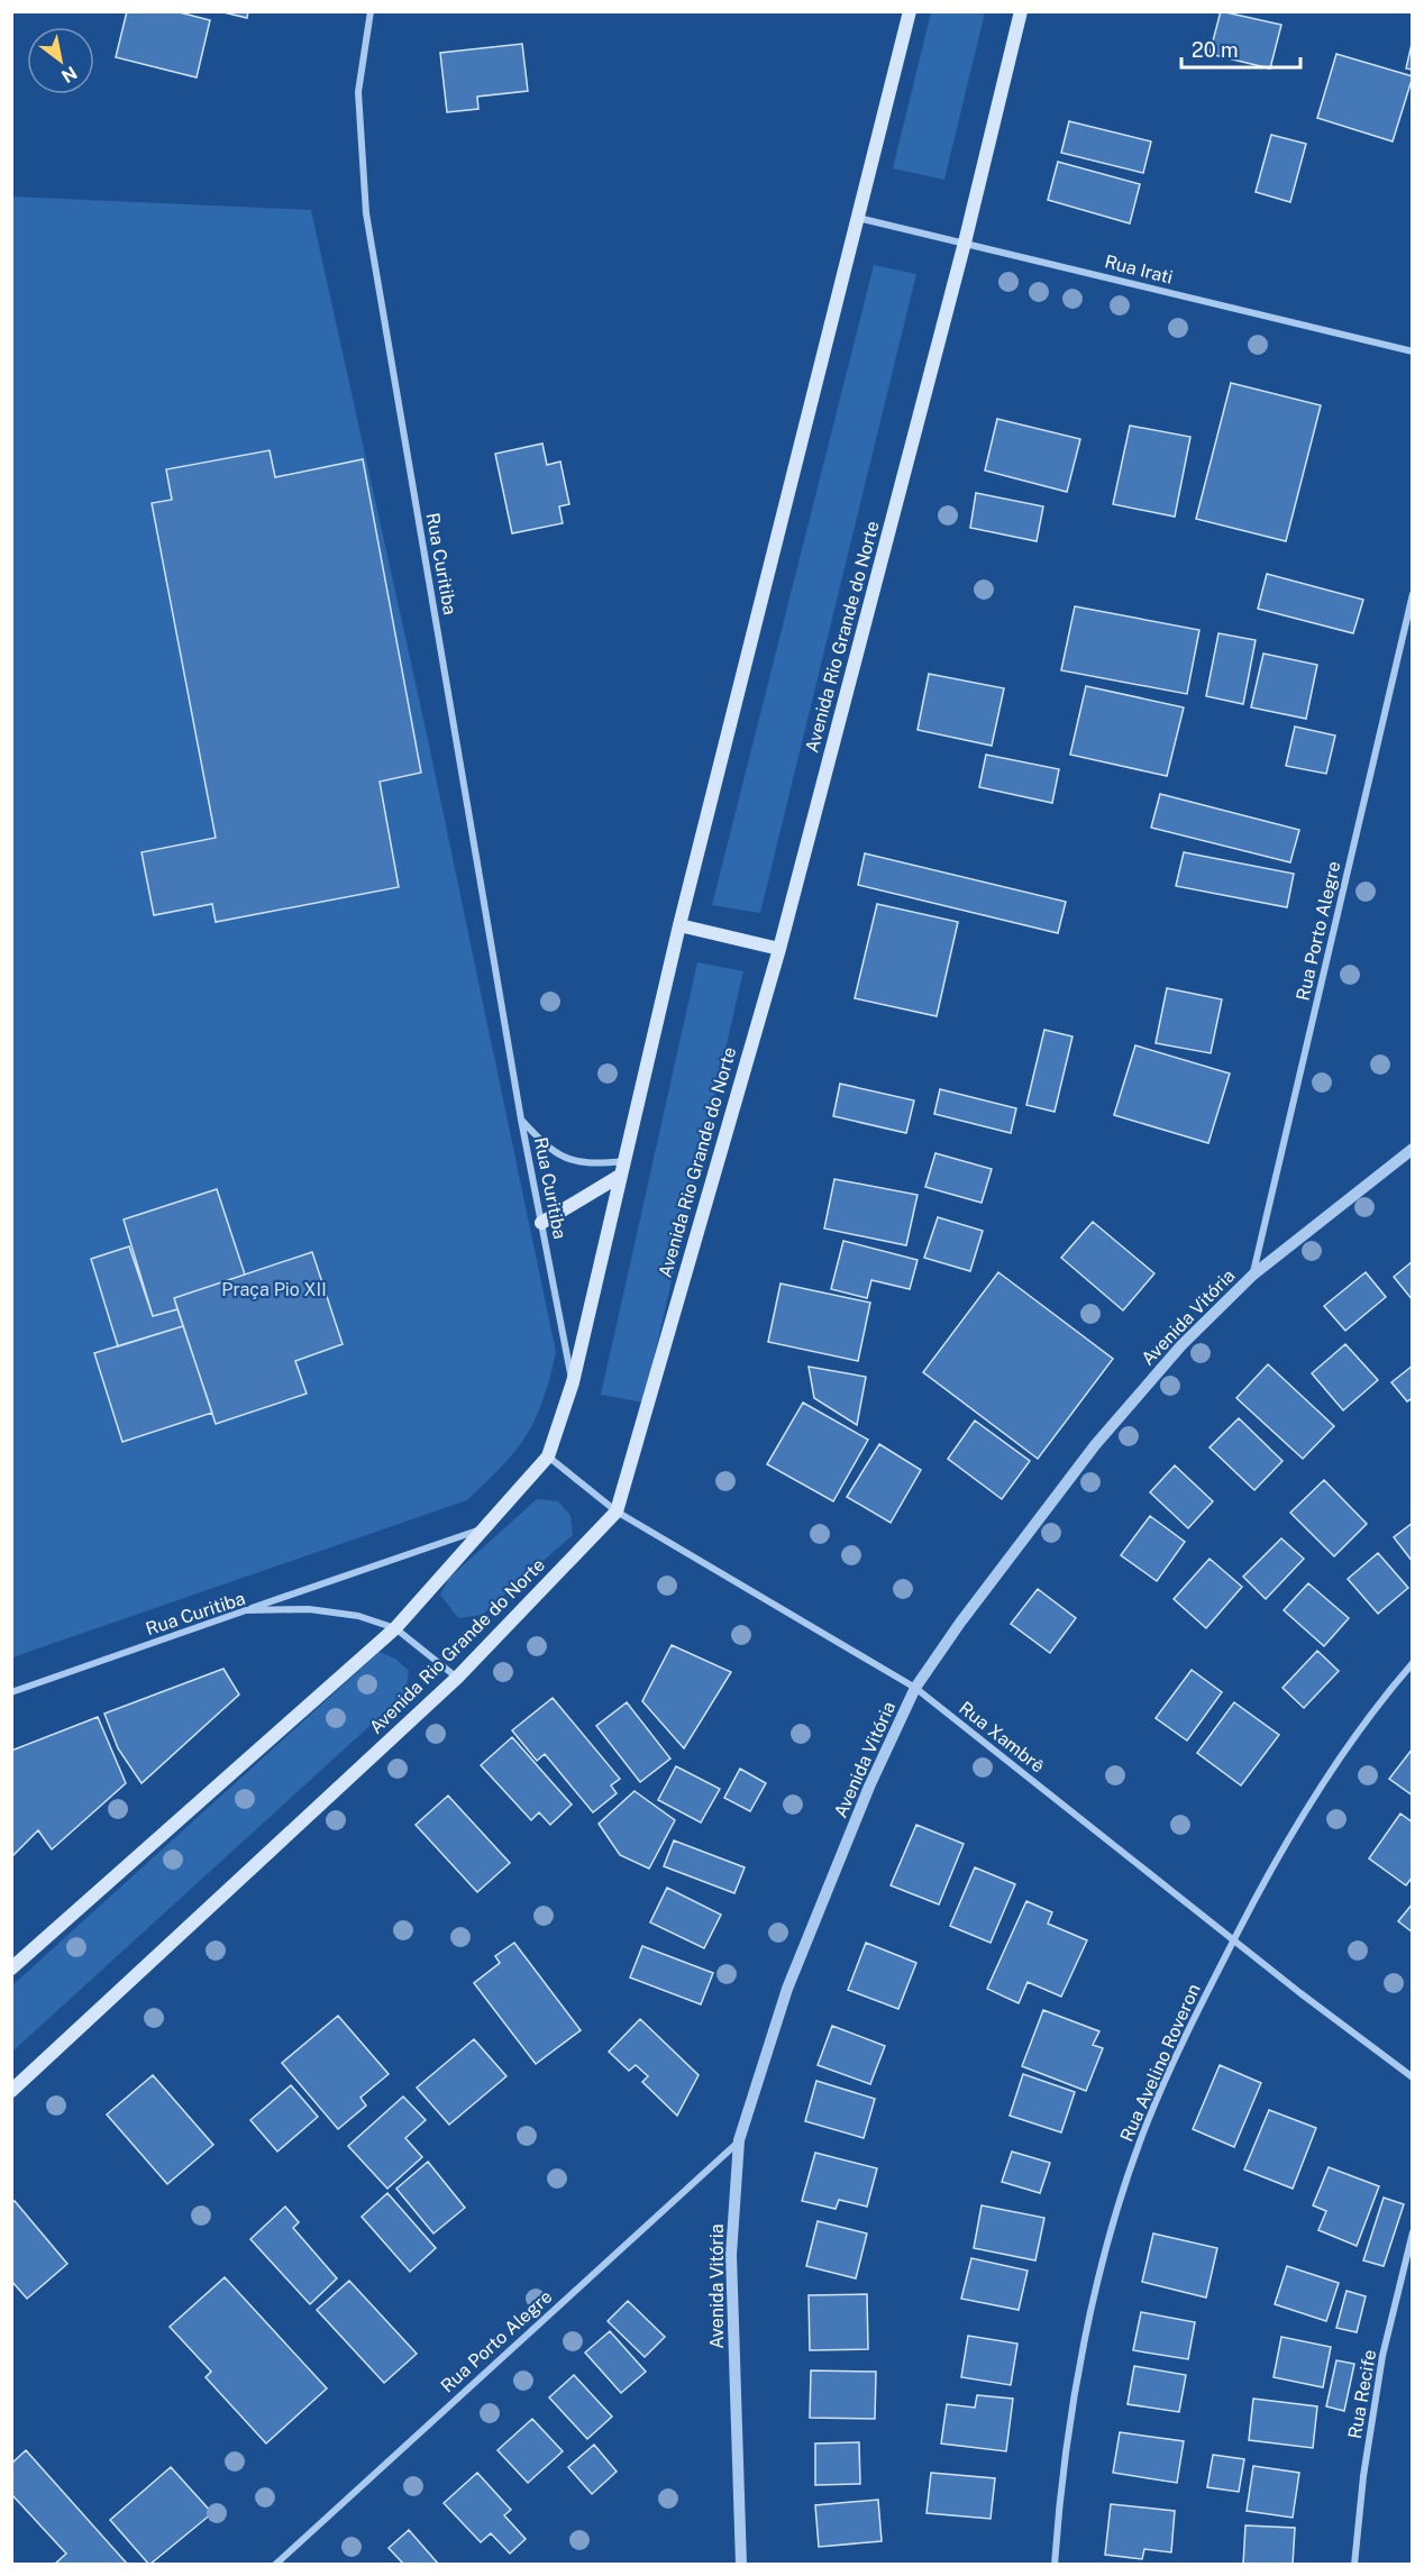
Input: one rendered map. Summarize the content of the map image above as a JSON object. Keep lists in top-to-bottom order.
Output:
{
  "streets": {
    "main road": ["Avenida Rio Grande do Norte"],
    "street": [
      "Rua Irati",
      "Rua Curitiba",
      "Rua Porto Alegre",
      "Avenida Vitória",
      "Rua Xambrê",
      "Rua Avelino Roveron",
      "Rua Recife"
    ]
  },
  "crossings": [
    ["Rua Irati", "Avenida Rio Grande do Norte"],
    ["Avenida Rio Grande do Norte", "Rua Xambrê"],
    ["Rua Porto Alegre", "Avenida Vitória"],
    ["Avenida Vitória", "Rua Xambrê"],
    ["Rua Xambrê", "Rua Avelino Roveron"]
  ],
  "parks": ["Praça Pio XII"],
  "scale_bar": "20 m",
  "north": "bottom right"
}
